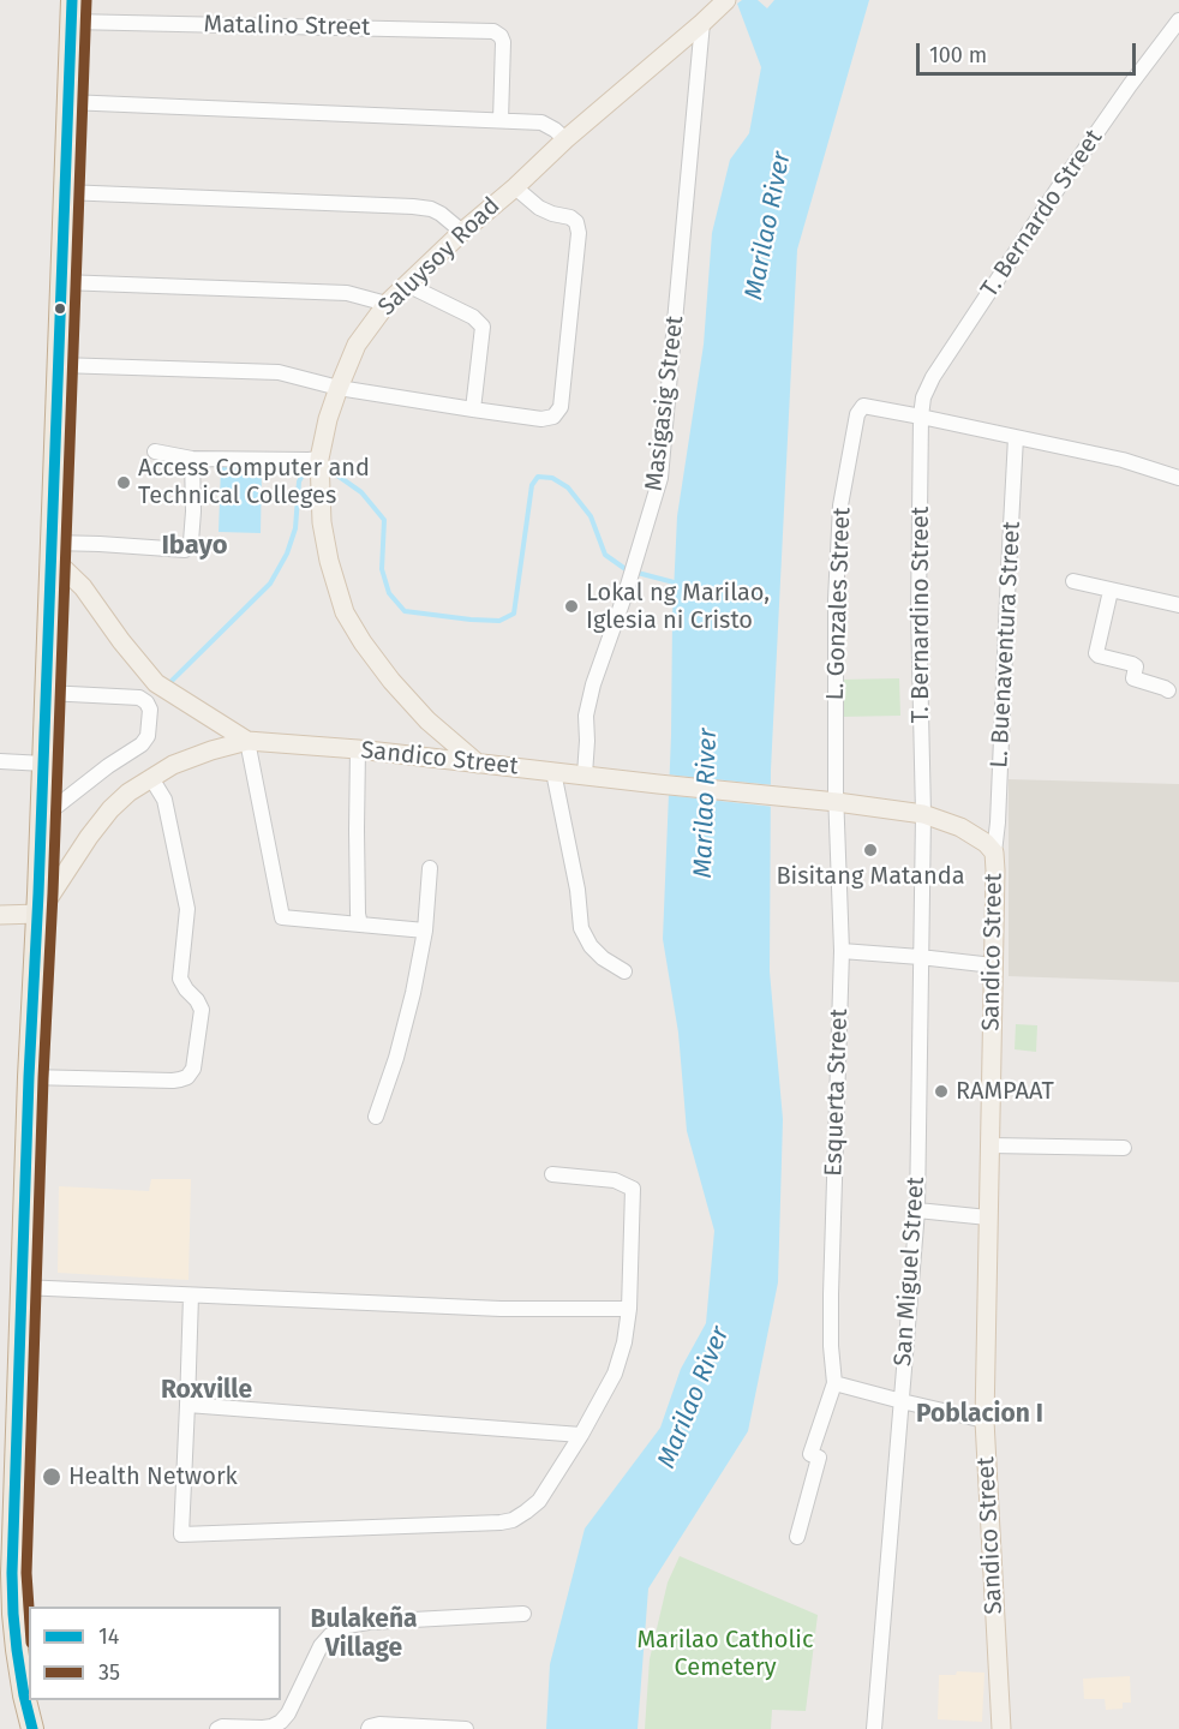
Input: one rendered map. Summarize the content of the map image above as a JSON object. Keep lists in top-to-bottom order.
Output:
{
  "streets": {
    "main road": ["Saluysoy Road", "Sandico Street"],
    "street": [
      "Matalino Street",
      "T. Bernardo Street",
      "Masigasig Street",
      "L. Gonzales Street",
      "T. Bernardino Street",
      "L. Buenaventura Street",
      "Esquerta Street",
      "San Miguel Street"
    ]
  },
  "crossings": [
    ["T. Bernardo Street", "L. Gonzales Street"],
    ["T. Bernardo Street", "T. Bernardino Street"],
    ["Saluysoy Road", "Masigasig Street"],
    ["Saluysoy Road", "Sandico Street"],
    ["Masigasig Street", "Sandico Street"],
    ["L. Gonzales Street", "T. Bernardino Street"],
    ["L. Gonzales Street", "Sandico Street"],
    ["L. Gonzales Street", "Esquerta Street"],
    ["T. Bernardino Street", "Sandico Street"],
    ["T. Bernardino Street", "San Miguel Street"],
    ["L. Buenaventura Street", "Sandico Street"],
    ["Sandico Street", "Esquerta Street"],
    ["Sandico Street", "San Miguel Street"]
  ],
  "districts": [
    "Ibayo",
    "Roxville",
    "Poblacion I",
    "Bulakeña Village"
  ],
  "water": ["Marilao River"],
  "parks": ["Marilao Catholic Cemetery"],
  "places": [
    "Access Computer and Technical Colleges",
    "Lokal ng Marilao, Iglesia ni Cristo",
    "Bisitang Matanda",
    "RAMPAAT",
    "Health Network"
  ],
  "lines": ["transit line 14", "transit line 35"],
  "legend": ["14", "35"],
  "scale_bar": "100 m"
}
